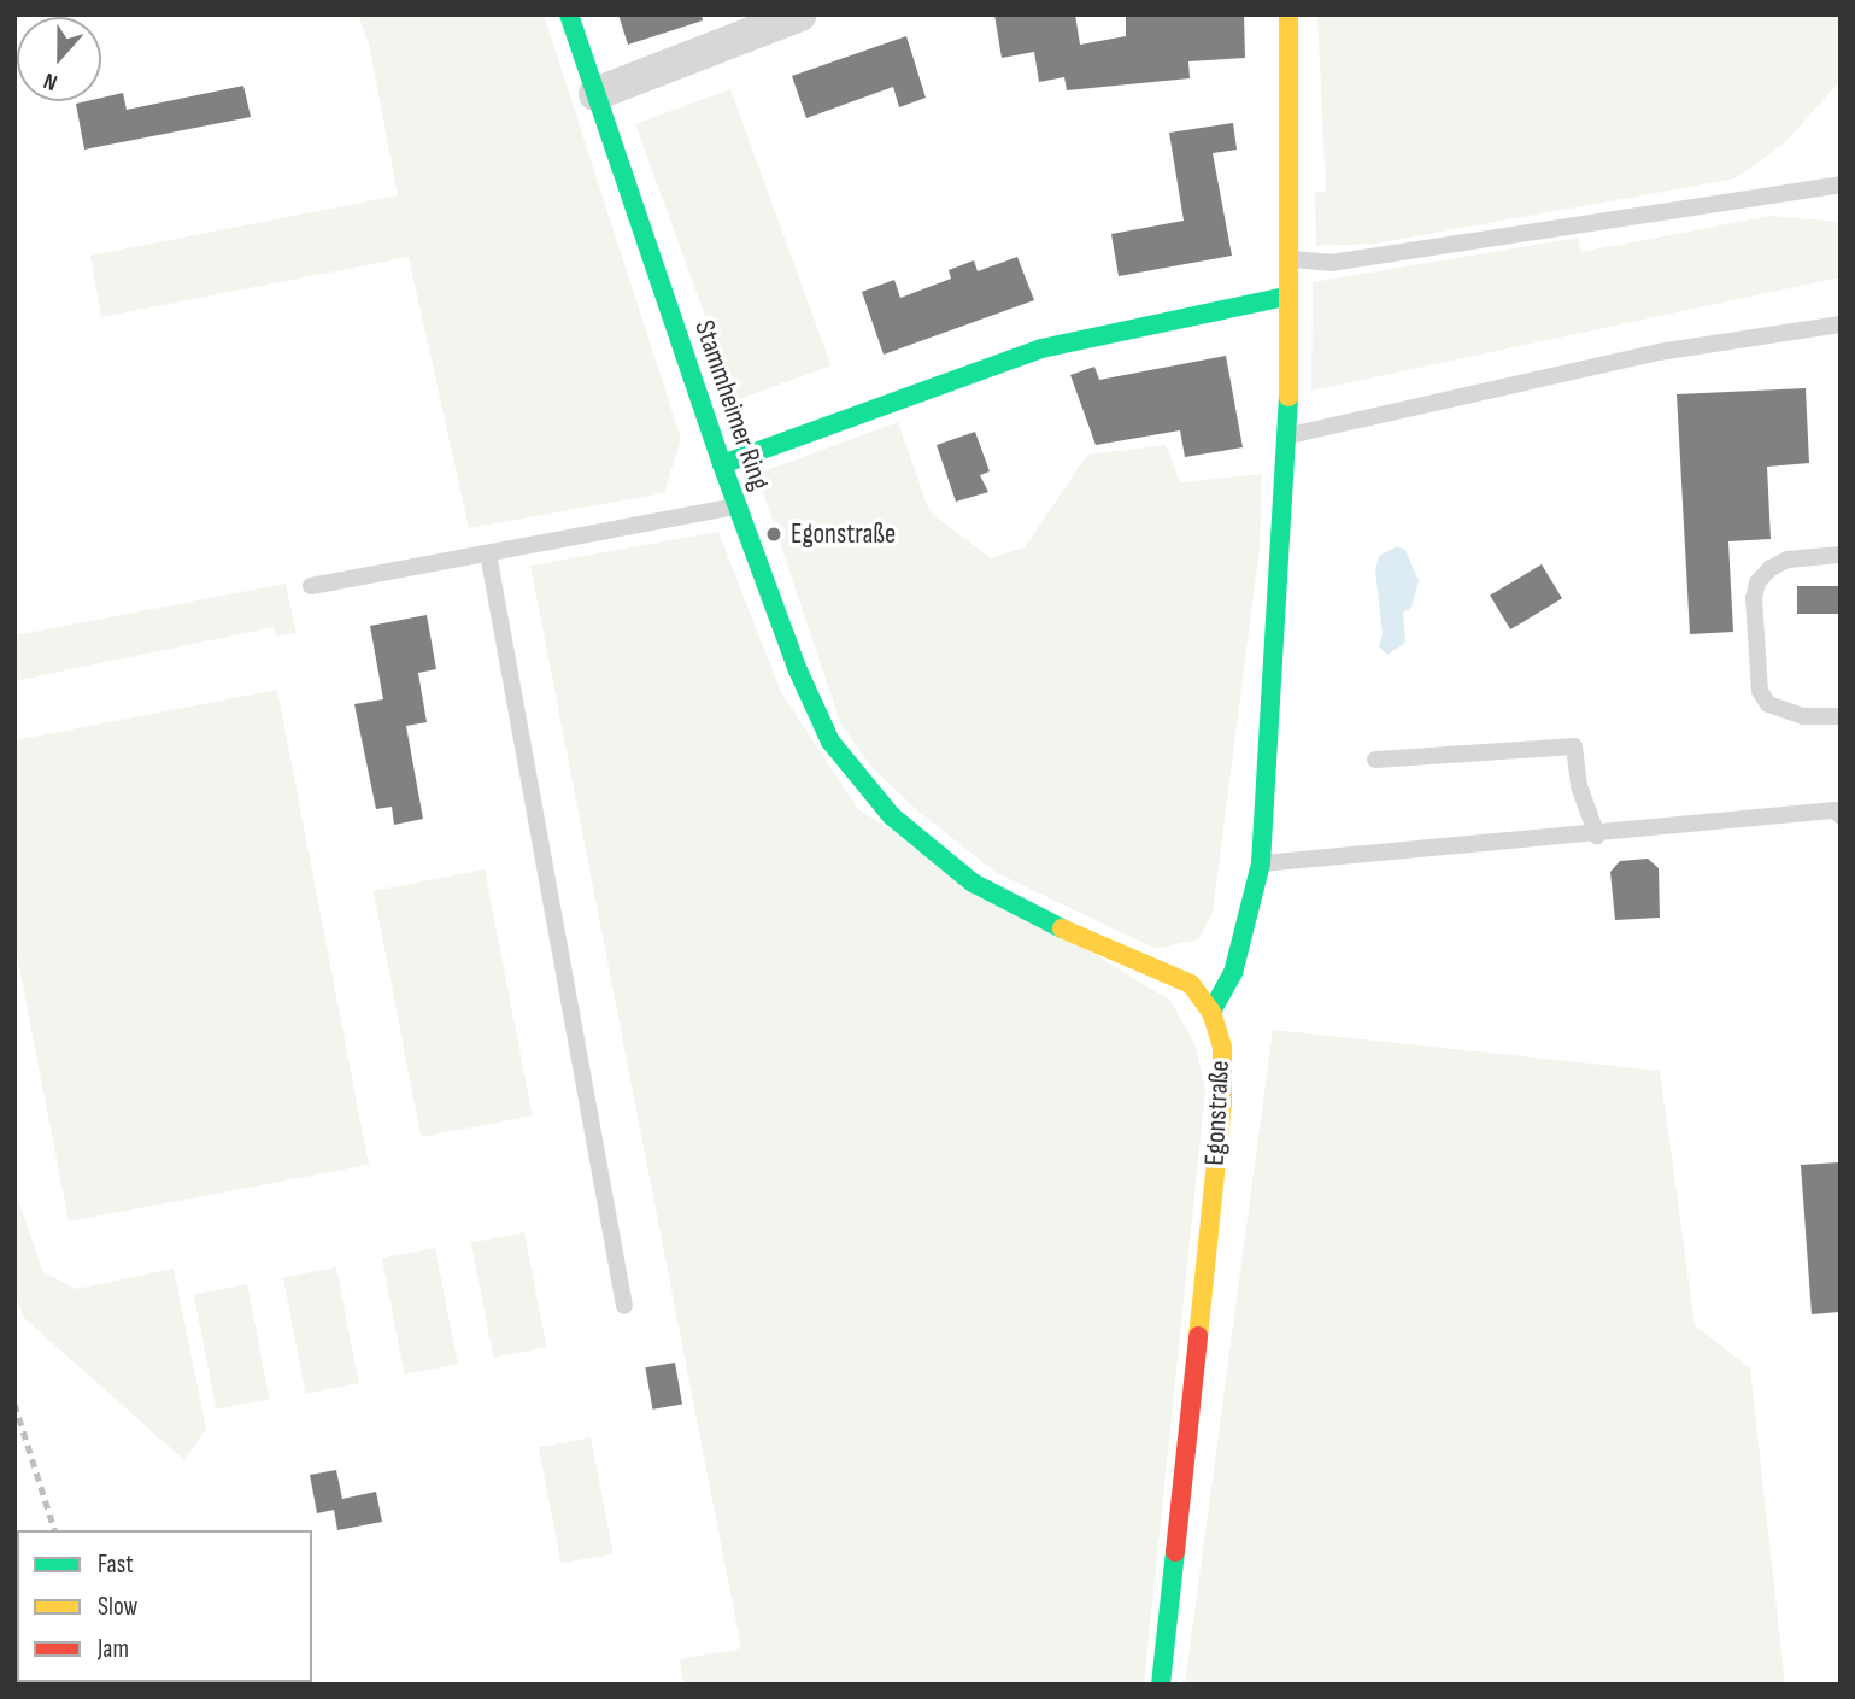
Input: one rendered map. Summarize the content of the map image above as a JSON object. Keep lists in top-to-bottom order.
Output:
{
  "streets": {
    "street": ["Stammheimer Ring", "Egonstraße"]
  },
  "crossings": [
    ["Stammheimer Ring", "Egonstraße"]
  ],
  "places": ["Egonstraße"],
  "legend": ["Fast", "Slow", "Jam"],
  "north": "bottom"
}
